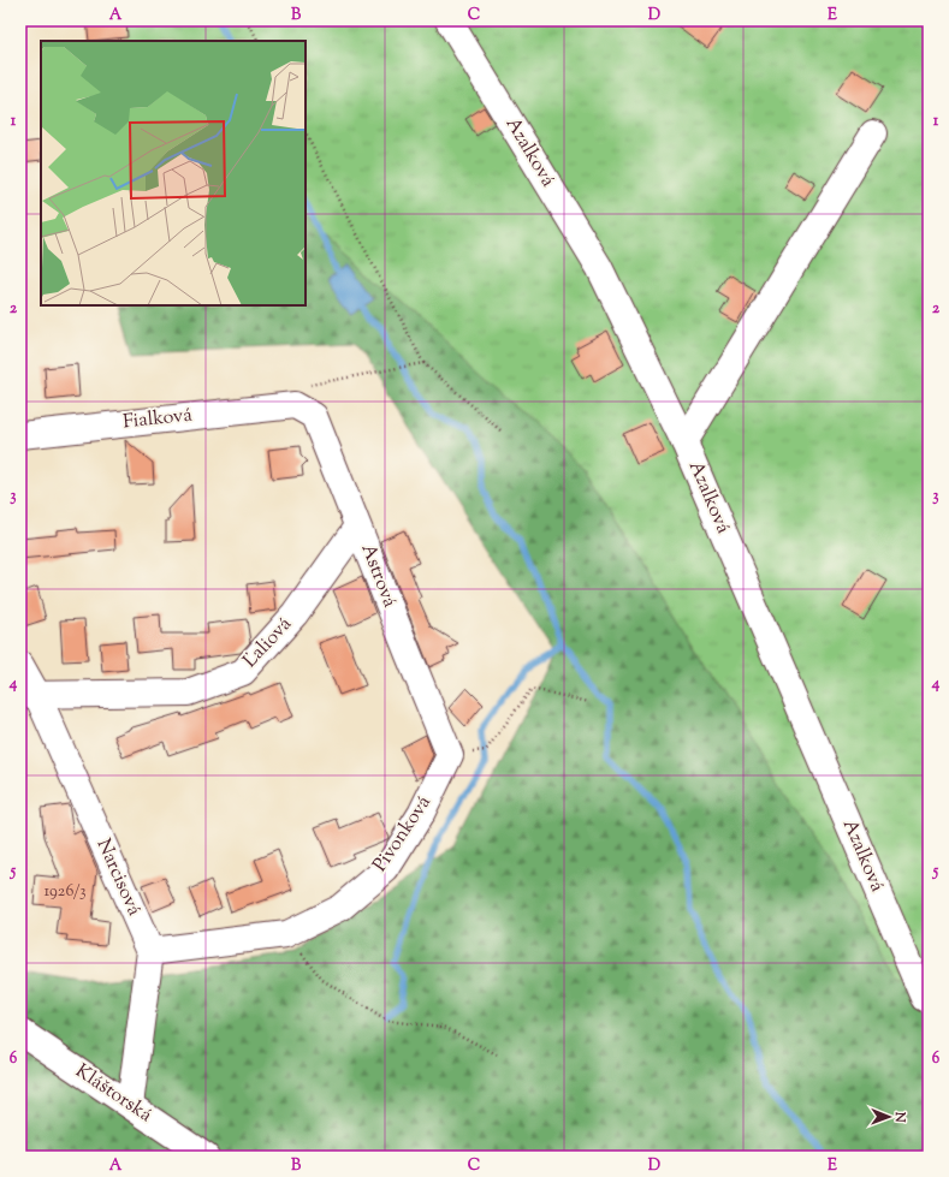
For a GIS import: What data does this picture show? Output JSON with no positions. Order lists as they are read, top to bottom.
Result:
{
  "streets": {
    "street": [
      "Azalková",
      "Fialková",
      "Astrová",
      "Ľaliová",
      "Pivonková",
      "Narcisová",
      "Kláštorská"
    ]
  },
  "crossings": [
    ["Fialková", "Astrová"],
    ["Astrová", "Ľaliová"],
    ["Astrová", "Pivonková"],
    ["Ľaliová", "Narcisová"],
    ["Pivonková", "Narcisová"]
  ],
  "house_numbers": ["1926/3"],
  "north": "right",
  "grid": {
    "columns": [
      "A",
      "B",
      "C",
      "D",
      "E"
    ],
    "rows": [
      "1",
      "2",
      "3",
      "4",
      "5",
      "6"
    ]
  }
}
